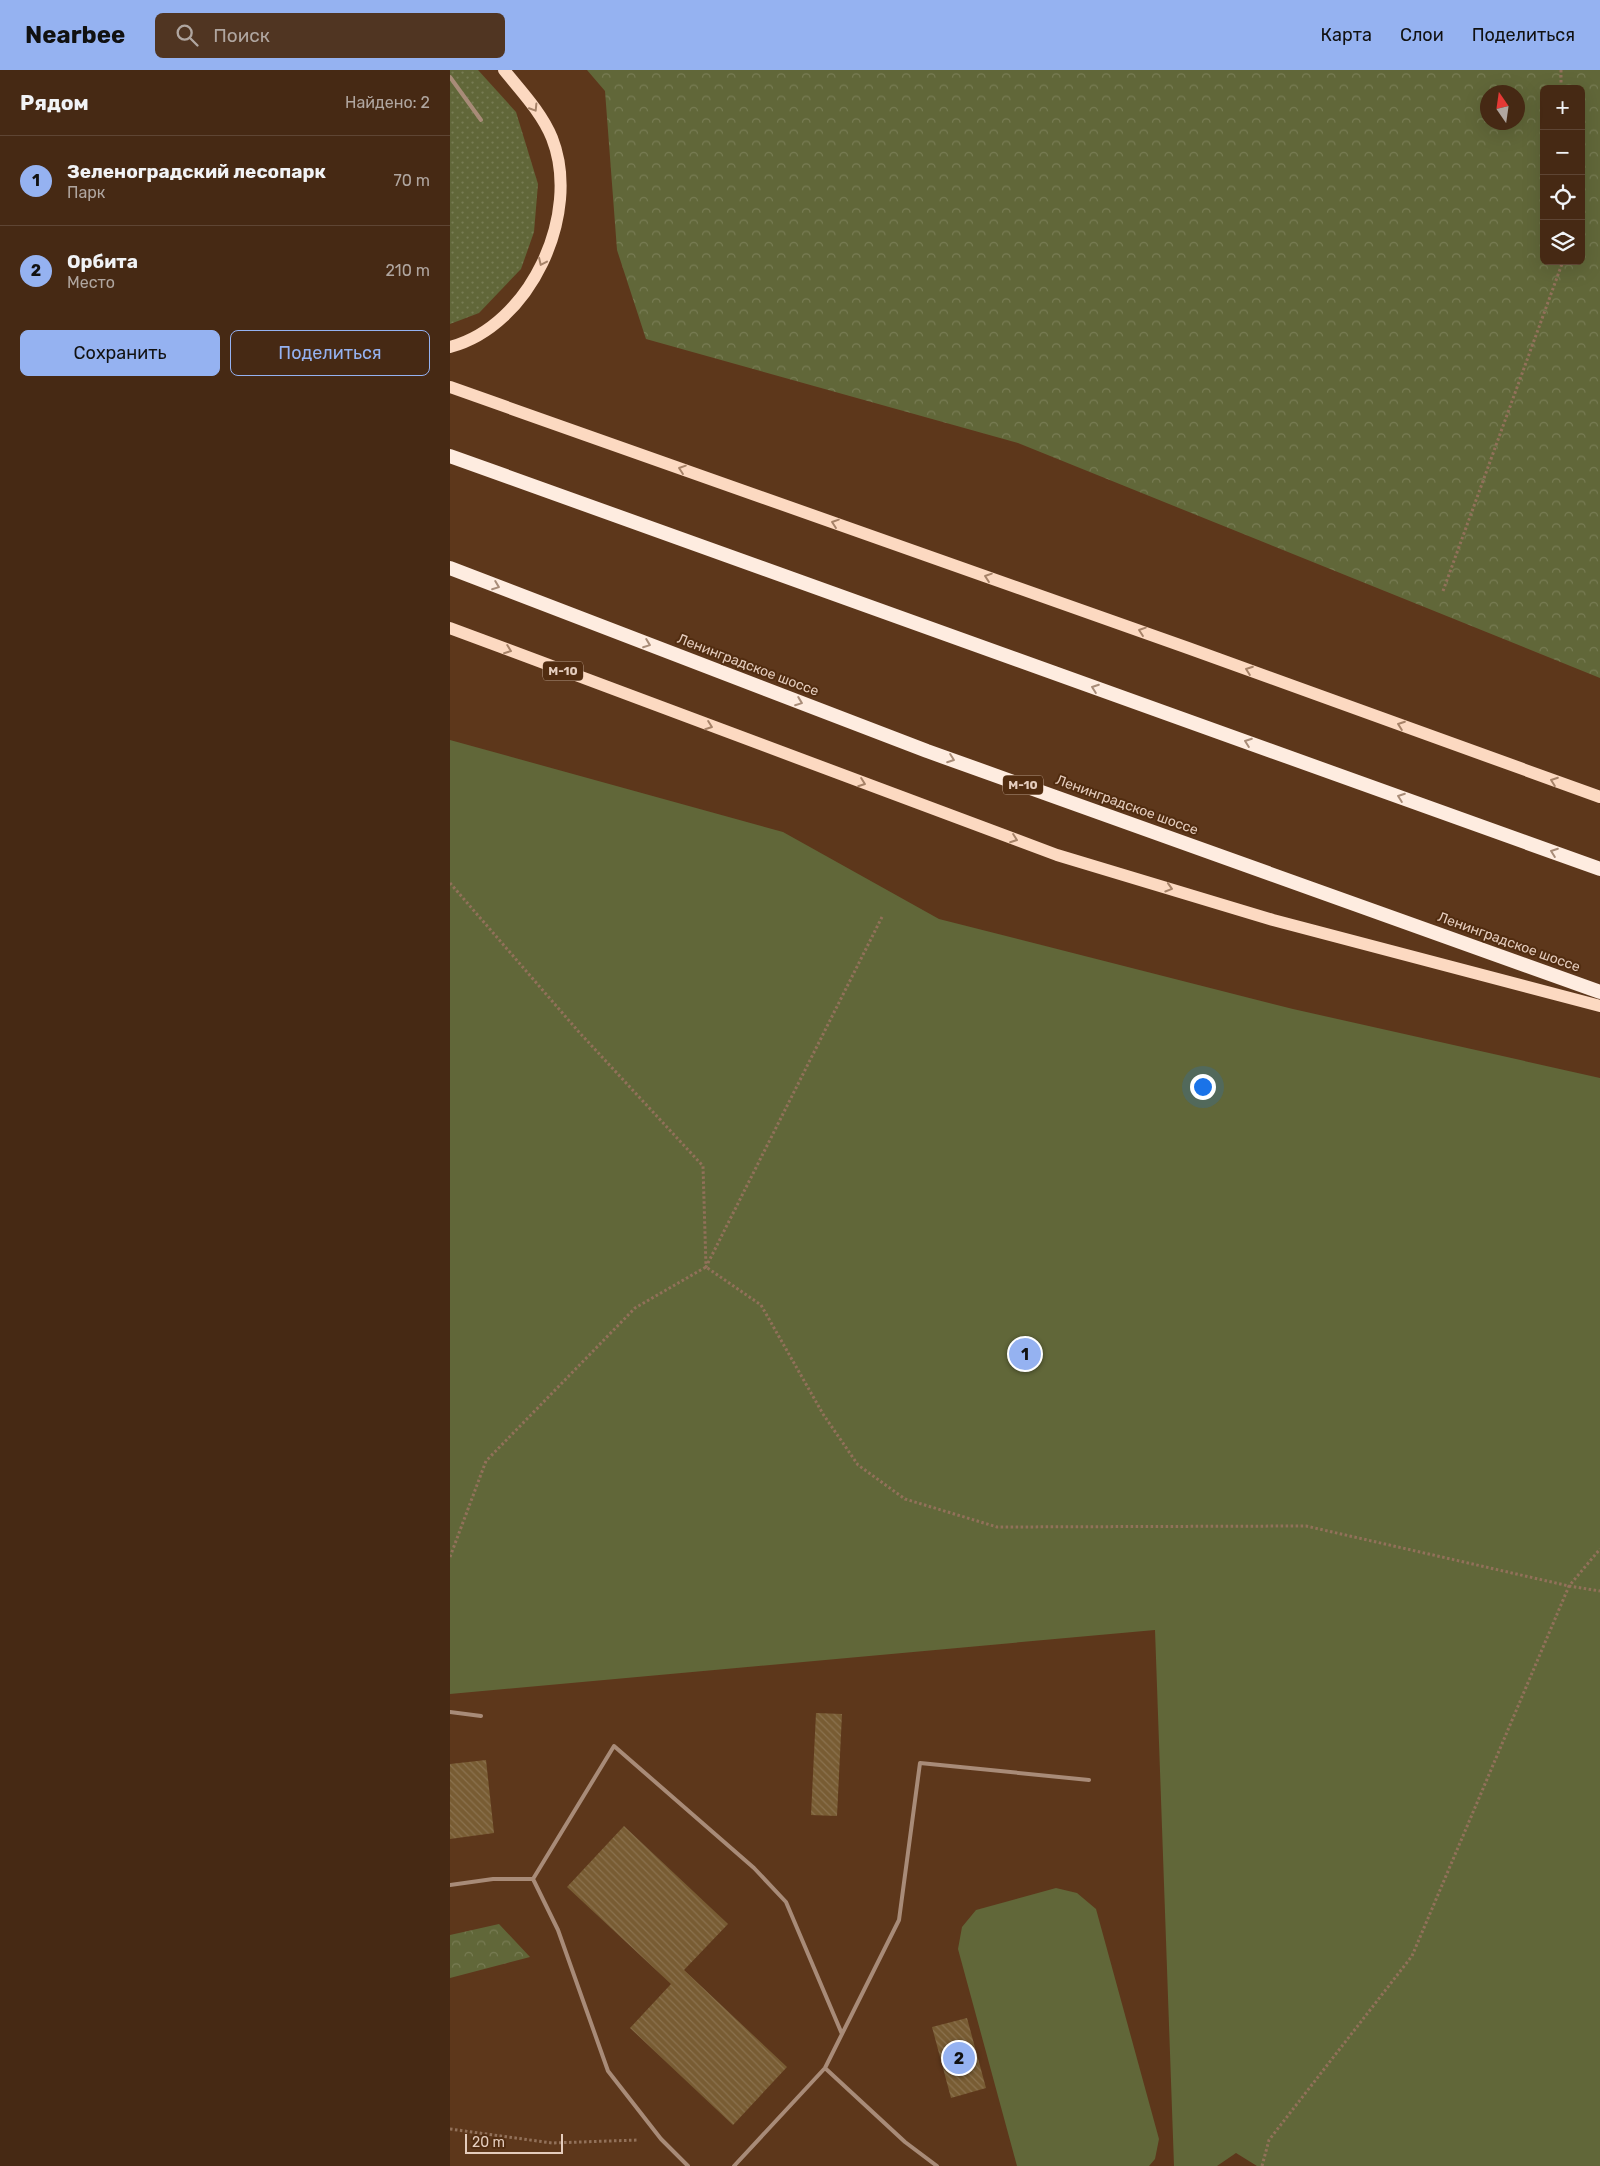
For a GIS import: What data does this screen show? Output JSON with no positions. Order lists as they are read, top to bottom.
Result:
{
  "streets": {
    "highway": ["Ленинградское шоссе", "М-10"]
  },
  "scale_bar": "20 m",
  "north": "top",
  "page": {
    "header": "Nearbee",
    "search": "Поиск",
    "nav": ["Карта", "Слои", "Поделиться"],
    "heading": ["Рядом", "Найдено: 2"],
    "map_buttons": ["+", "−"],
    "list": [
      {
        "mark": "1",
        "name": "Зеленоградский лесопарк",
        "note": "Парк",
        "value": "70 m"
      },
      {
        "mark": "2",
        "name": "Орбита",
        "note": "Место",
        "value": "210 m"
      }
    ],
    "buttons": ["Сохранить", "Поделиться"],
    "pins": ["1", "2"],
    "scale": "20 m"
  }
}
